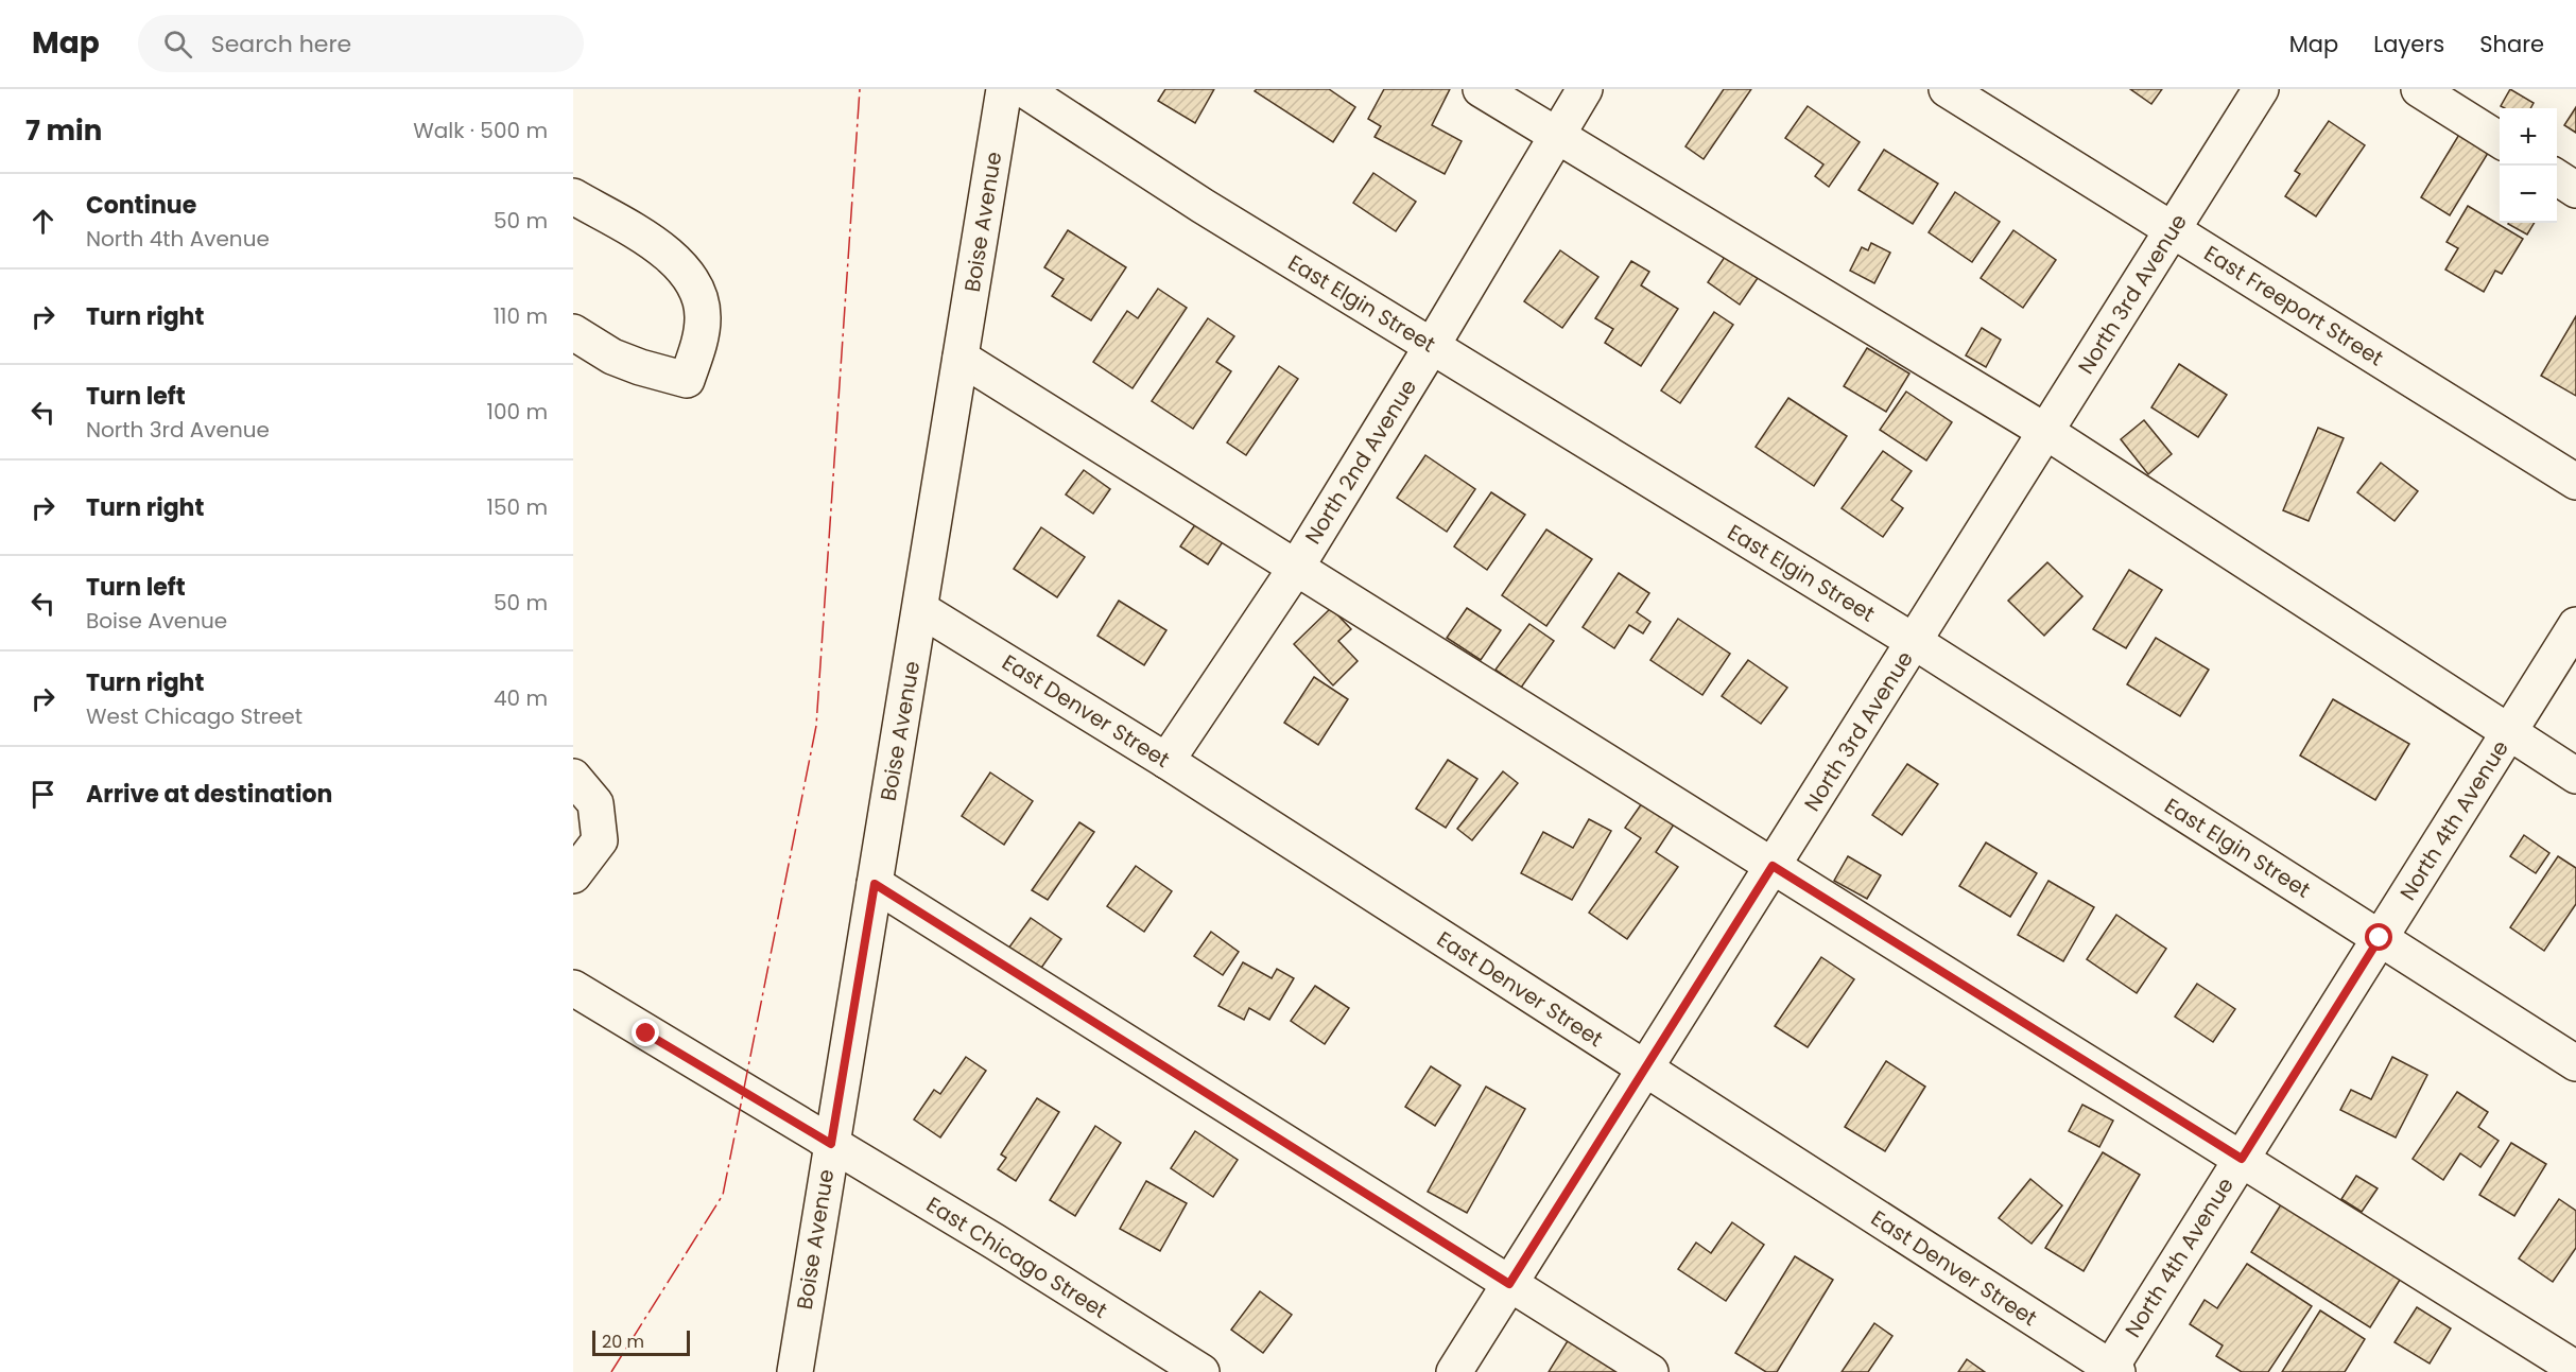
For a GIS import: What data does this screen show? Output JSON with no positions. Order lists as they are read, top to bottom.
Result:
{
  "streets": {
    "street": [
      "Boise Avenue",
      "North 3rd Avenue",
      "East Elgin Street",
      "East Freeport Street",
      "North 2nd Avenue",
      "East Denver Street",
      "North 4th Avenue",
      "East Chicago Street"
    ]
  },
  "crossings": [
    ["Boise Avenue", "East Denver Street"],
    ["Boise Avenue", "East Chicago Street"],
    ["North 3rd Avenue", "East Elgin Street"],
    ["North 3rd Avenue", "East Freeport Street"],
    ["North 3rd Avenue", "East Denver Street"],
    ["East Elgin Street", "North 2nd Avenue"],
    ["East Elgin Street", "North 4th Avenue"],
    ["North 2nd Avenue", "East Denver Street"],
    ["East Denver Street", "North 4th Avenue"]
  ],
  "scale_bar": "20 m",
  "page": {
    "header": "Map",
    "search": "Search here",
    "nav": ["Map", "Layers", "Share"],
    "heading": ["7 min", "Walk · 500 m"],
    "map_buttons": ["+", "−"],
    "list": [
      ["Continue", "North 4th Avenue", "50 m"],
      ["Turn right", "110 m"],
      ["Turn left", "North 3rd Avenue", "100 m"],
      ["Turn right", "150 m"],
      ["Turn left", "Boise Avenue", "50 m"],
      ["Turn right", "West Chicago Street", "40 m"],
      "Arrive at destination"
    ],
    "scale": "20 m"
  }
}
